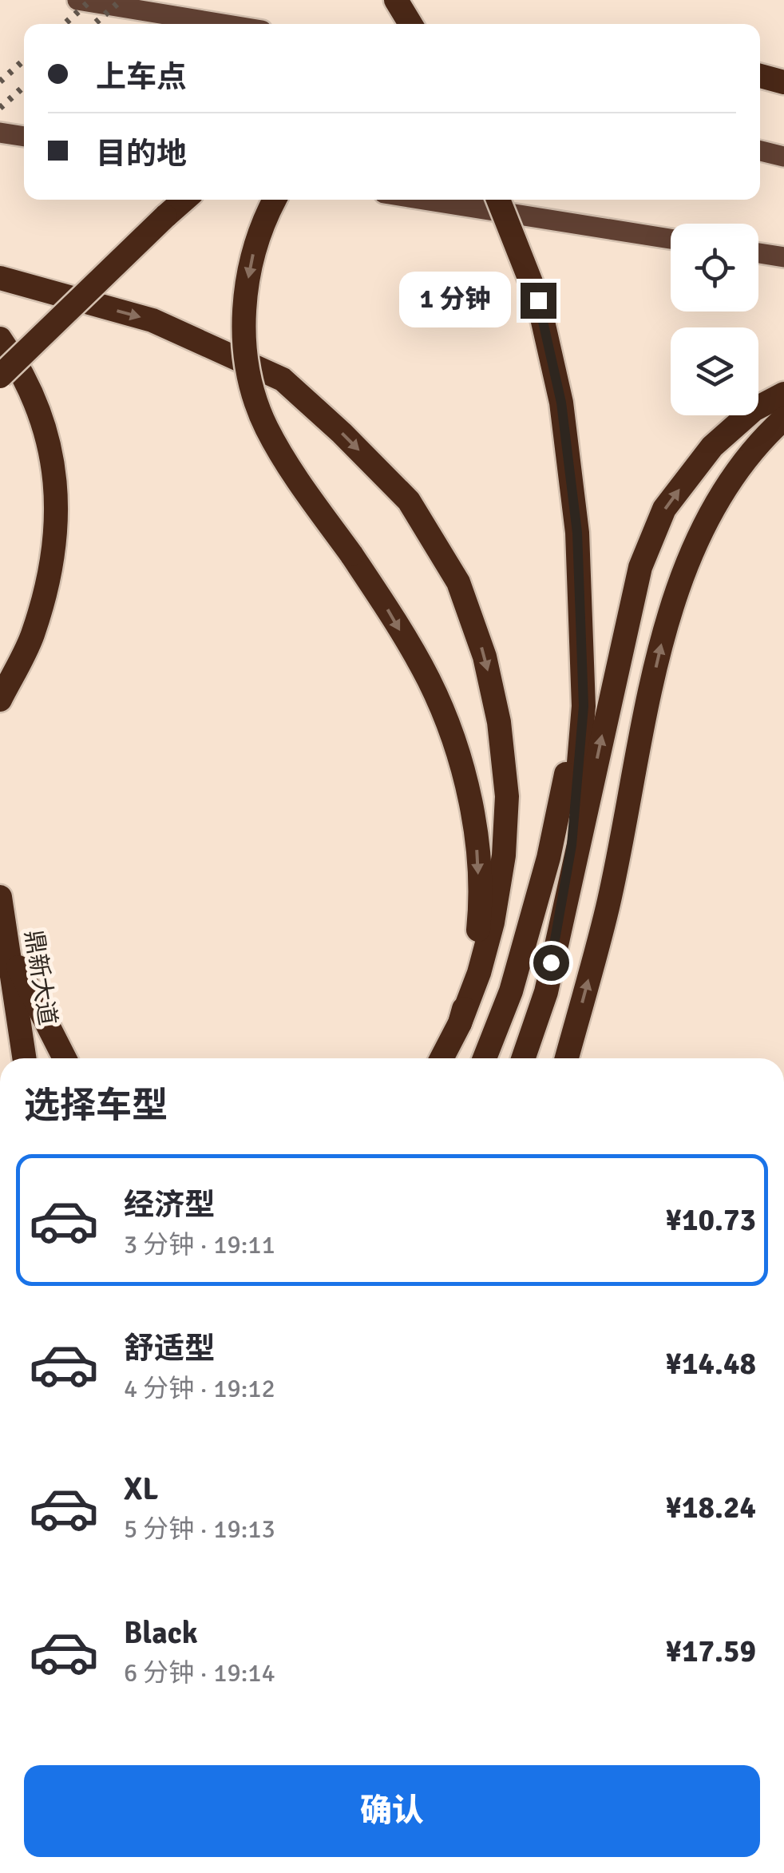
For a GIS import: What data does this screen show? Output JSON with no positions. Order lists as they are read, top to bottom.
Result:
{
  "streets": {
    "highway": ["鼎新大道"]
  },
  "page": {
    "banner": ["上车点", "目的地"],
    "bubble": "1 分钟",
    "heading": "选择车型",
    "list": [
      {
        "name": "经济型",
        "note": "3 分钟 · 19:11",
        "value": "¥10.73"
      },
      {
        "name": "舒适型",
        "note": "4 分钟 · 19:12",
        "value": "¥14.48"
      },
      {
        "name": "XL",
        "note": "5 分钟 · 19:13",
        "value": "¥18.24"
      },
      {
        "name": "Black",
        "note": "6 分钟 · 19:14",
        "value": "¥17.59"
      }
    ],
    "buttons": "确认"
  }
}
